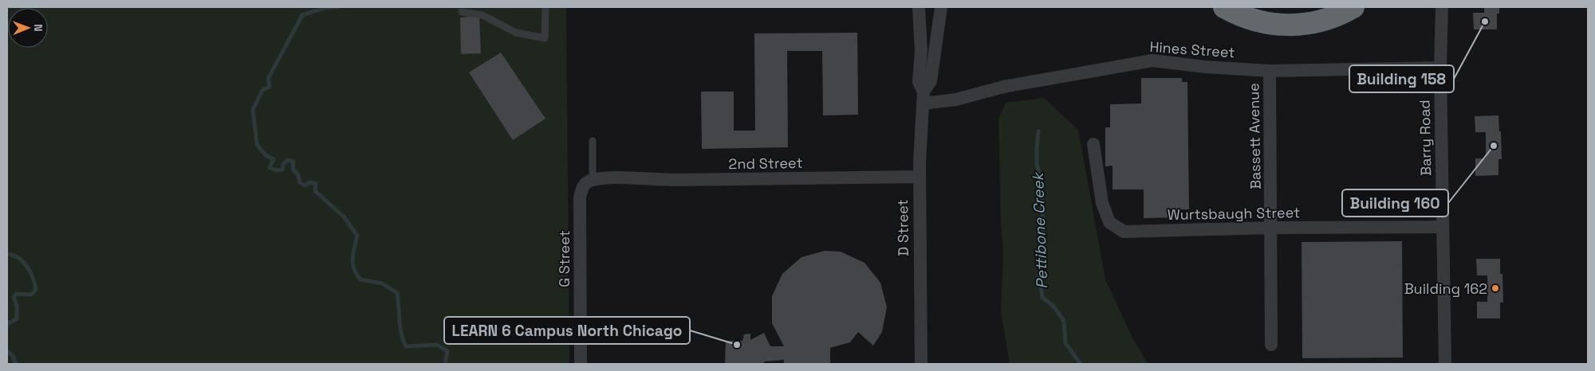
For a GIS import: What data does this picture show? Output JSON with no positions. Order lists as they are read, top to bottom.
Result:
{
  "streets": {
    "street": [
      "Hines Street",
      "Bassett Avenue",
      "Barry Road",
      "2nd Street",
      "Wurtsbaugh Street",
      "D Street",
      "G Street"
    ]
  },
  "crossings": [
    ["Hines Street", "Bassett Avenue"],
    ["Hines Street", "Barry Road"],
    ["Hines Street", "D Street"],
    ["Bassett Avenue", "Wurtsbaugh Street"],
    ["Barry Road", "Wurtsbaugh Street"],
    ["2nd Street", "D Street"],
    ["2nd Street", "G Street"]
  ],
  "water": ["Pettibone Creek"],
  "places": [
    "Building 158",
    "Building 160",
    "Building 162",
    "LEARN 6 Campus North Chicago"
  ],
  "north": "right"
}
